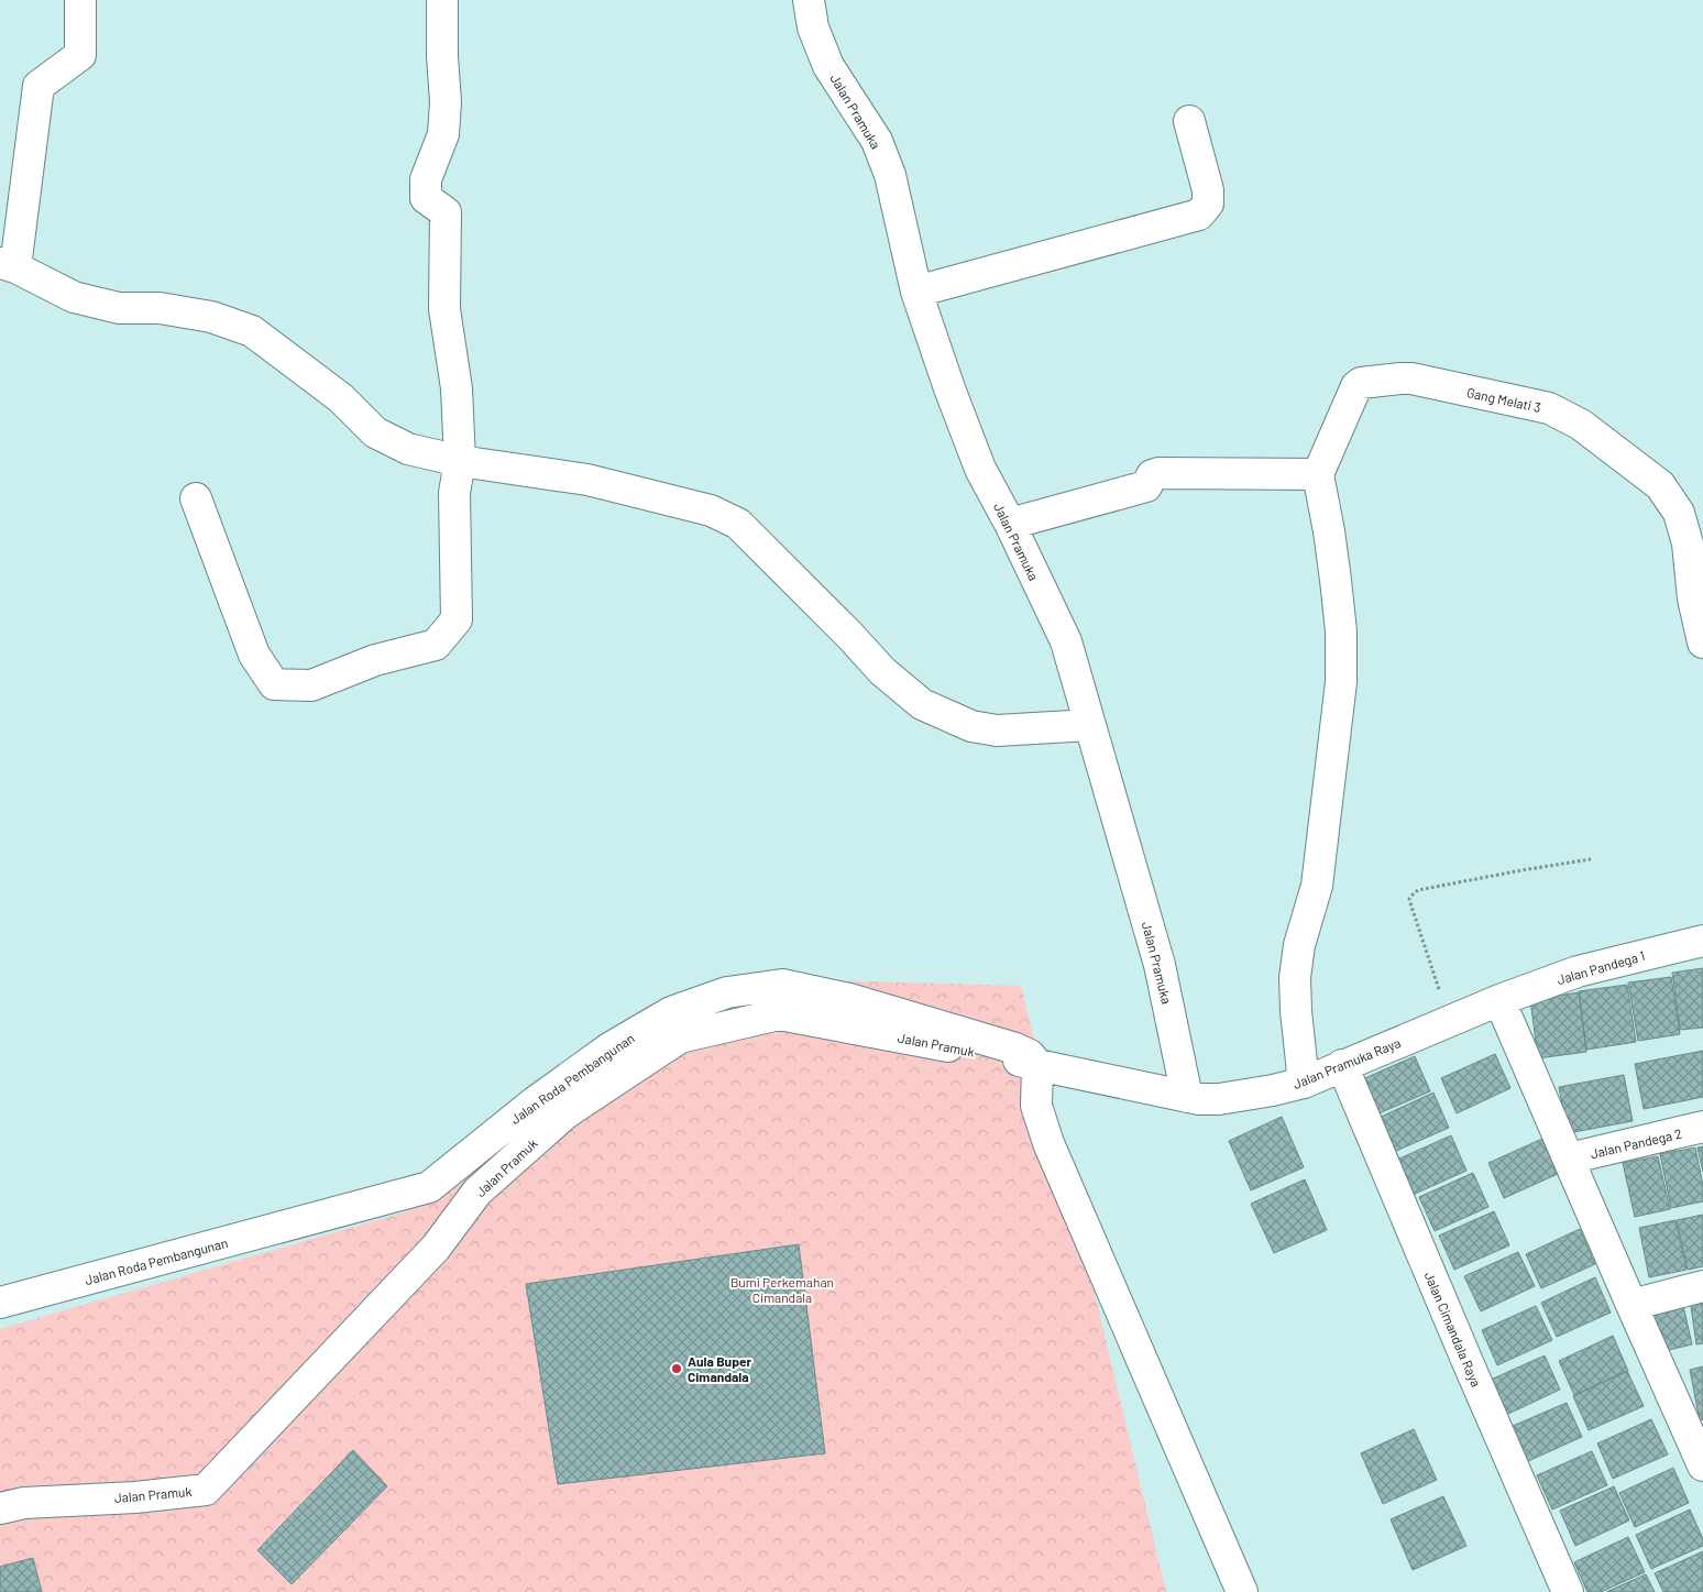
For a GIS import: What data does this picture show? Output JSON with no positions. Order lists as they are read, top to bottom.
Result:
{
  "streets": {
    "street": [
      "Jalan Pramuka",
      "Gang Melati 3",
      "Jalan Pandega 1",
      "Jalan Pramuk",
      "Jalan Pramuka Raya",
      "Jalan Roda Pembangunan",
      "Jalan Pandega 2",
      "Jalan Cimandala Raya"
    ]
  },
  "crossings": [
    ["Jalan Pramuka", "Jalan Pramuka Raya"],
    ["Jalan Pramuka", "Jalan Roda Pembangunan"],
    ["Jalan Pandega 1", "Jalan Pramuka Raya"],
    ["Jalan Pramuk", "Jalan Roda Pembangunan"],
    ["Jalan Pramuka Raya", "Jalan Roda Pembangunan"],
    ["Jalan Pramuka Raya", "Jalan Cimandala Raya"]
  ],
  "parks": ["Bumi Perkemahan Cimandala"],
  "places": ["Aula Buper Cimandala"]
}
